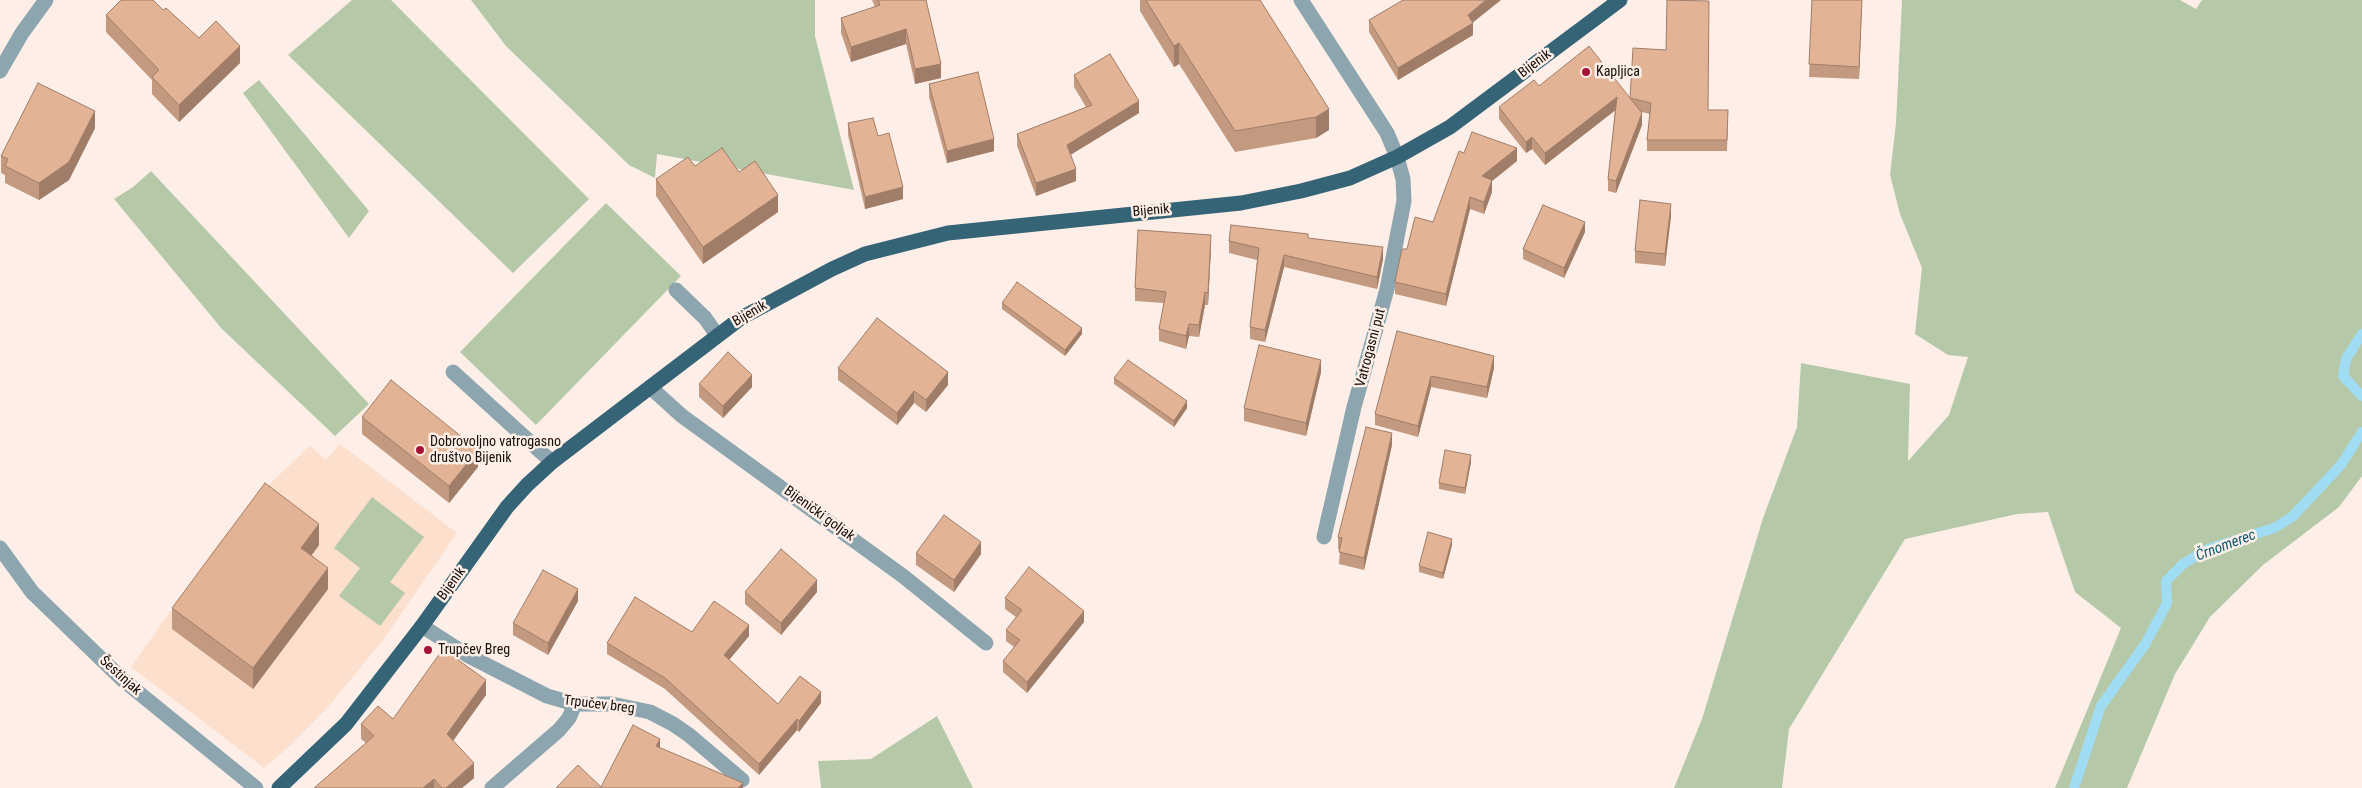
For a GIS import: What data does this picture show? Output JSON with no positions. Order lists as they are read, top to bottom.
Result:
{
  "streets": {
    "main road": ["Bijenik"],
    "street": [
      "Vatrogasni put",
      "Bijenički goljak",
      "Šestinjak",
      "Trpučev breg"
    ]
  },
  "crossings": [
    ["Bijenik", "Vatrogasni put"],
    ["Bijenik", "Bijenički goljak"],
    ["Bijenik", "Trpučev breg"]
  ],
  "water": ["Črnomerec"],
  "places": ["Kapljica", "Dobrovoljno vatrogasno društvo Bijenik", "Trupčev Breg"]
}
